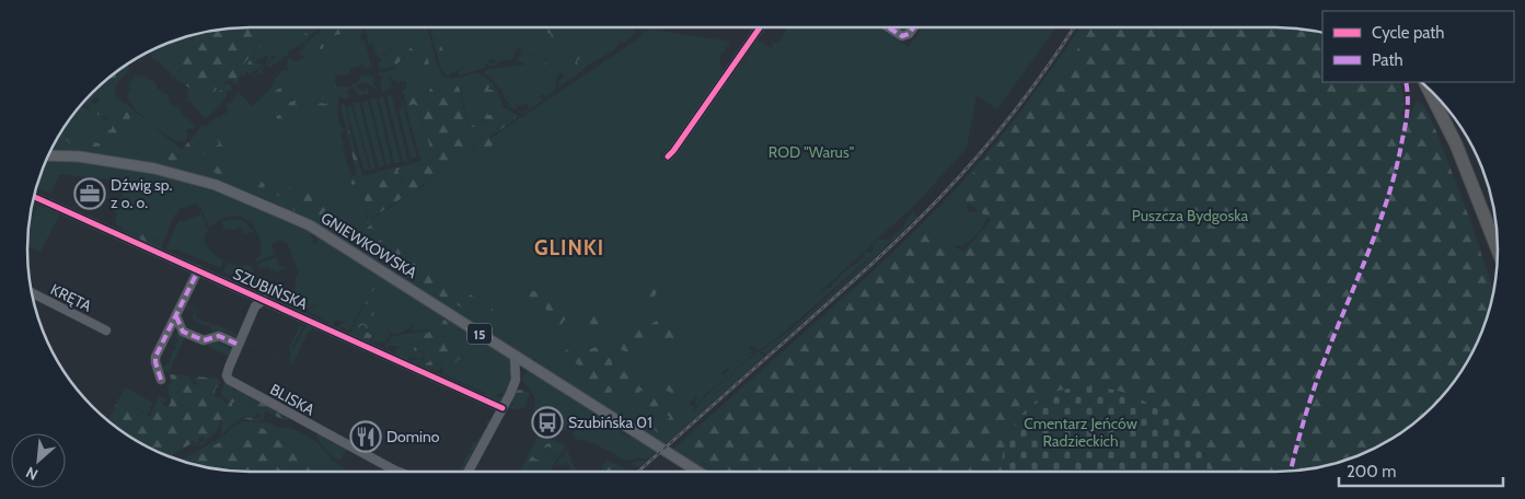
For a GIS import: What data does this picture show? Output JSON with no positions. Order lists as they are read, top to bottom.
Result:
{
  "streets": {
    "main road": ["GNIEWKOWSKA", "15"],
    "street": ["SZUBIŃSKA", "KRĘTA", "BLISKA"]
  },
  "districts": ["GLINKI"],
  "parks": ["ROD \"Warus\"", "Puszcza Bydgoska", "Cmentarz Jeńców Radzieckich"],
  "places": {
    "office": ["Dźwig sp. z o. o."],
    "bus stop": ["Szubińska 01"],
    "restaurant": ["Domino"]
  },
  "legend": ["Cycle path", "Path"],
  "scale_bar": "200 m",
  "north": "bottom left"
}
